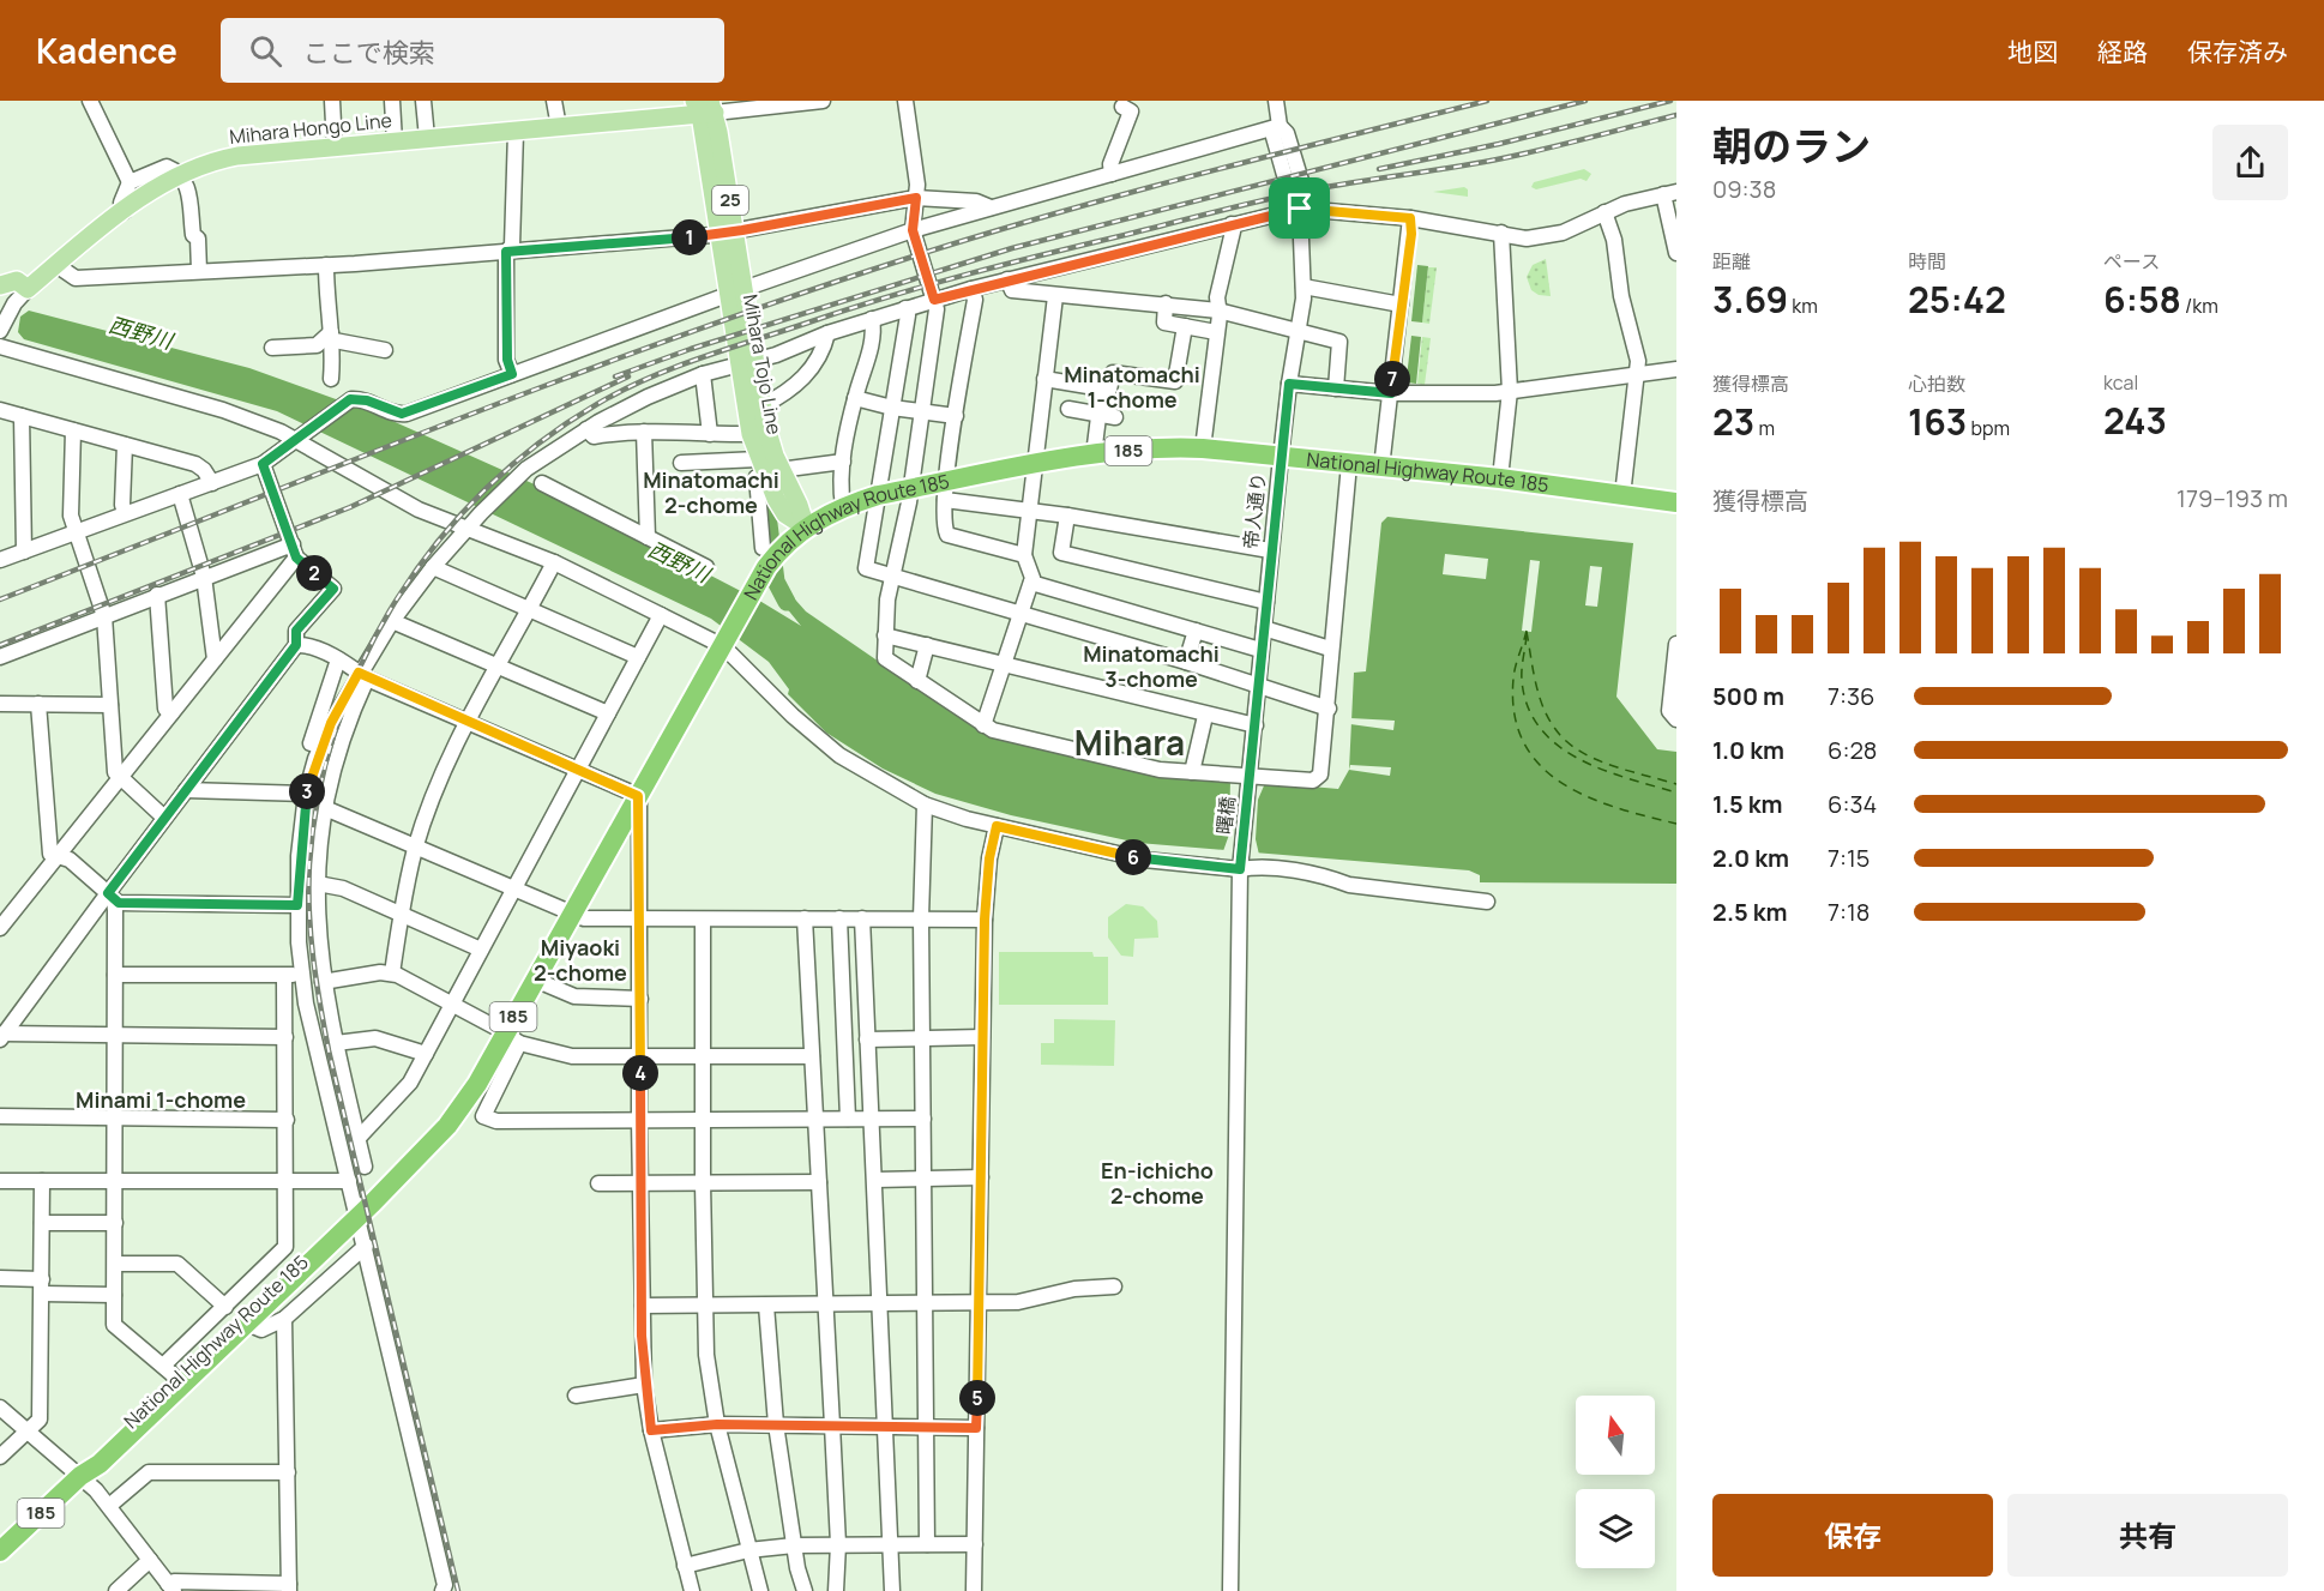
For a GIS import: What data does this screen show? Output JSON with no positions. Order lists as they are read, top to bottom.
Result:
{
  "streets": {
    "highway": ["185", "National Highway Route 185"],
    "main road": ["Mihara Hongo Line", "25", "Mihara Tojo Line"],
    "street": ["帝人通り", "曙橋"]
  },
  "crossings": [
    ["Mihara Hongo Line", "Mihara Tojo Line"],
    ["Mihara Tojo Line", "National Highway Route 185"],
    ["National Highway Route 185", "帝人通り"],
    ["帝人通り", "曙橋"]
  ],
  "districts": [
    "Minatomachi 1-chome",
    "Minatomachi 2-chome",
    "Minatomachi 3-chome",
    "Mihara",
    "Miyaoki 2-chome",
    "Minami 1-chome",
    "En-ichicho 2-chome"
  ],
  "water": ["西野川"],
  "north": "top",
  "page": {
    "header": "Kadence",
    "search": "ここで検索",
    "nav": ["地図", "経路", "保存済み"],
    "heading": ["朝のラン", "09:38"],
    "pins": [
      "1",
      "7",
      "2",
      "3",
      "6",
      "4",
      "5"
    ],
    "stats": [
      ["距離", "3.69 km"],
      ["時間", "25:42"],
      ["ペース", "6:58 /km"],
      ["獲得標高", "23 m"],
      ["心拍数", "163 bpm"],
      ["kcal", "243"]
    ],
    "chart": ["獲得標高", "179–193 m"],
    "list": [
      {
        "name": "500 m",
        "note": "7:36"
      },
      {
        "name": "1.0 km",
        "note": "6:28"
      },
      {
        "name": "1.5 km",
        "note": "6:34"
      },
      {
        "name": "2.0 km",
        "note": "7:15"
      },
      {
        "name": "2.5 km",
        "note": "7:18"
      }
    ],
    "buttons": ["保存", "共有"]
  }
}
